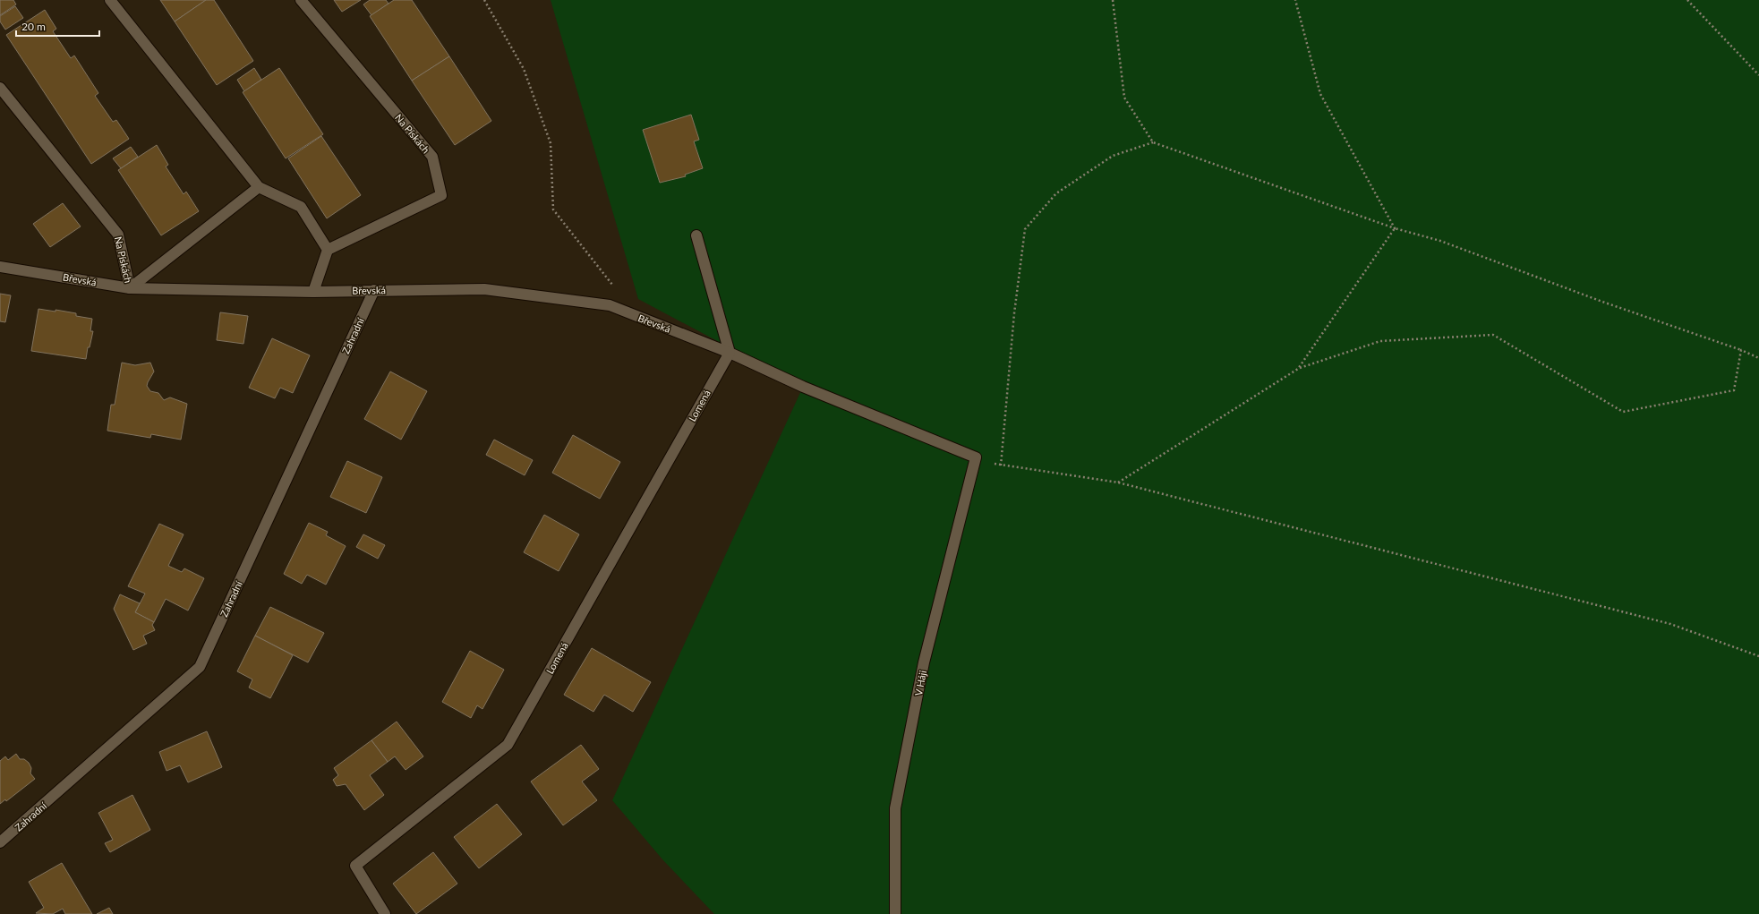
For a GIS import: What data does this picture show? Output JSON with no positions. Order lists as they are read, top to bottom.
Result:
{
  "streets": {
    "street": [
      "Na Pískách",
      "Břevská",
      "Zahradní",
      "Lomená",
      "V Háji"
    ]
  },
  "crossings": [
    ["Na Pískách", "Břevská"],
    ["Břevská", "Zahradní"],
    ["Břevská", "Lomená"],
    ["Břevská", "V Háji"]
  ],
  "scale_bar": "20 m"
}
